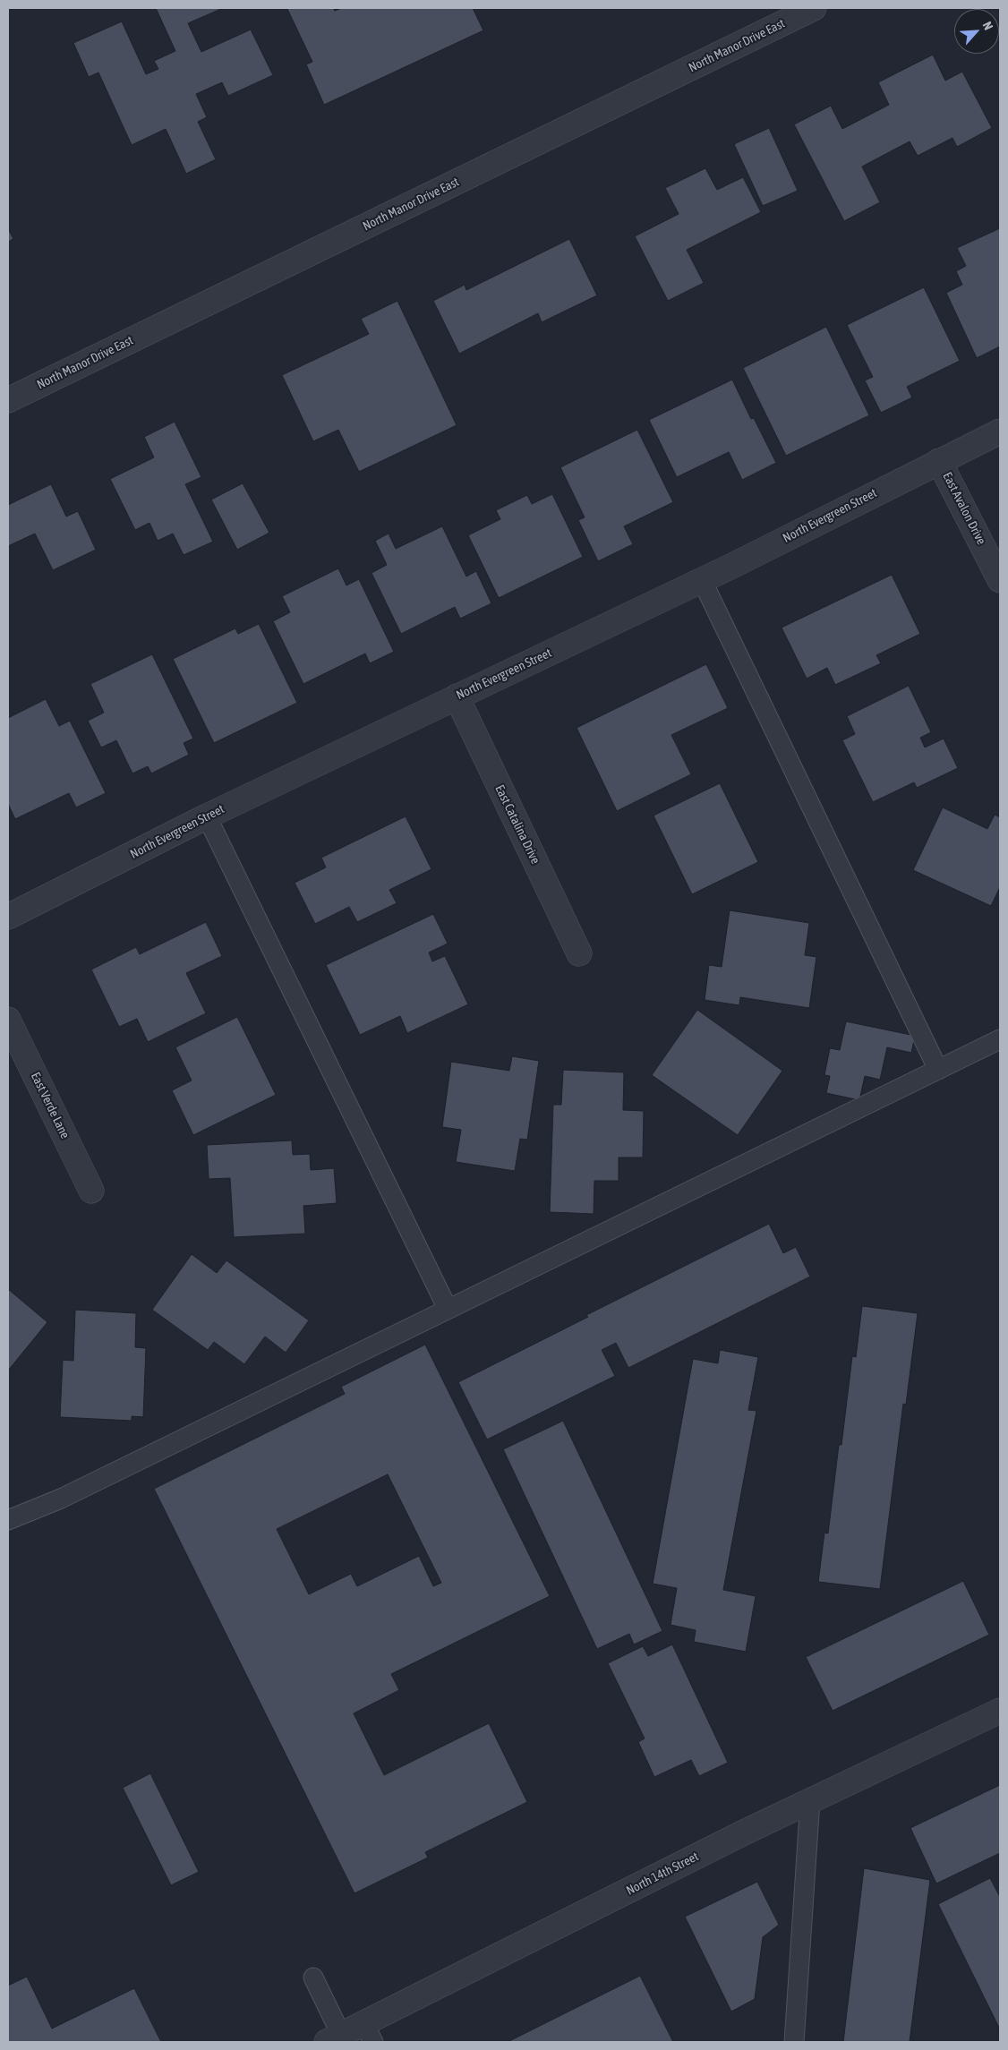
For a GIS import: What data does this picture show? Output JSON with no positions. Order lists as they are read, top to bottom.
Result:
{
  "streets": {
    "street": [
      "North Manor Drive East",
      "East Avalon Drive",
      "North Evergreen Street",
      "East Catalina Drive",
      "East Verde Lane",
      "North 14th Street"
    ]
  },
  "crossings": [
    ["East Avalon Drive", "North Evergreen Street"],
    ["North Evergreen Street", "East Catalina Drive"]
  ],
  "north": "top right"
}
